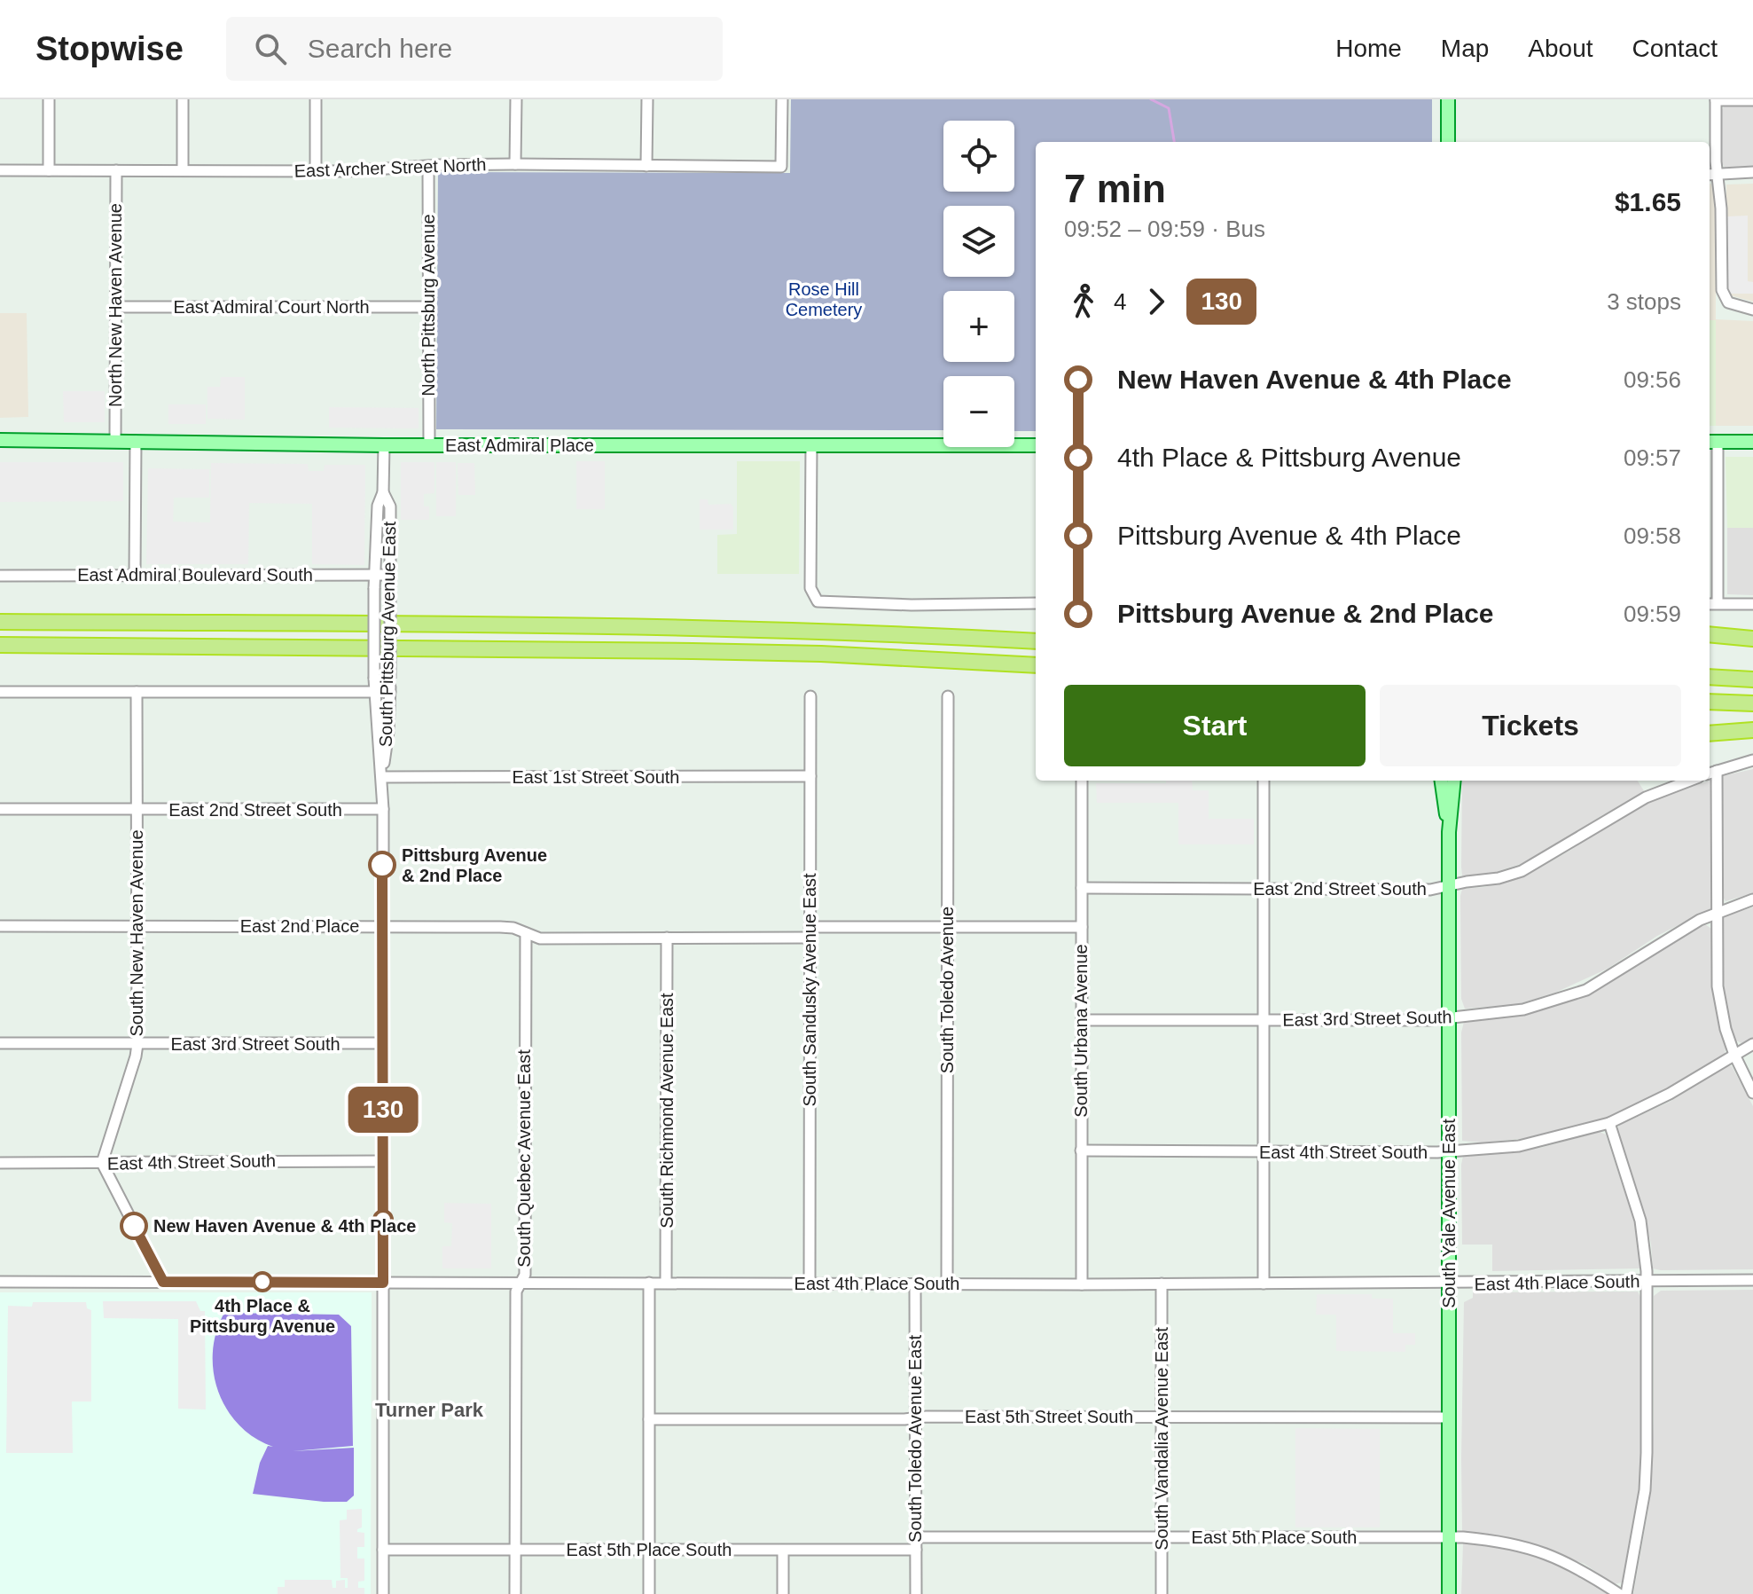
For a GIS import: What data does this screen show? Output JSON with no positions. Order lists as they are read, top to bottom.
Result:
{
  "streets": {
    "main road": ["East Admiral Place", "South Yale Avenue East"],
    "street": [
      "East Archer Street North",
      "North New Haven Avenue",
      "North Pittsburg Avenue",
      "East Admiral Court North",
      "East Admiral Boulevard South",
      "South Pittsburg Avenue East",
      "East 1st Street South",
      "East 2nd Street South",
      "East 2nd Place",
      "South New Haven Avenue",
      "South Sandusky Avenue East",
      "South Toledo Avenue",
      "East 3rd Street South",
      "South Urbana Avenue",
      "South Richmond Avenue East",
      "East 4th Street South",
      "South Quebec Avenue East",
      "East 4th Place South",
      "East 5th Street South",
      "South Toledo Avenue East",
      "South Vandalia Avenue East",
      "East 5th Place South"
    ]
  },
  "crossings": [
    ["East Archer Street North", "North New Haven Avenue"],
    ["East Archer Street North", "North Pittsburg Avenue"],
    ["North New Haven Avenue", "East Admiral Court North"],
    ["North New Haven Avenue", "East Admiral Place"],
    ["North Pittsburg Avenue", "East Admiral Court North"],
    ["North Pittsburg Avenue", "East Admiral Place"],
    ["East Admiral Place", "South Pittsburg Avenue East"],
    ["East Admiral Boulevard South", "South Pittsburg Avenue East"],
    ["South Pittsburg Avenue East", "East 1st Street South"],
    ["South Pittsburg Avenue East", "East 2nd Street South"],
    ["South Pittsburg Avenue East", "East 2nd Place"],
    ["South Pittsburg Avenue East", "East 3rd Street South"],
    ["South Pittsburg Avenue East", "East 4th Street South"],
    ["South Pittsburg Avenue East", "East 4th Place South"],
    ["South Pittsburg Avenue East", "East 5th Place South"],
    ["East 1st Street South", "South Sandusky Avenue East"],
    ["East 2nd Street South", "South New Haven Avenue"],
    ["East 2nd Street South", "South Urbana Avenue"],
    ["East 2nd Street South", "South Yale Avenue East"],
    ["East 2nd Place", "South New Haven Avenue"],
    ["East 2nd Place", "South Sandusky Avenue East"],
    ["East 2nd Place", "South Toledo Avenue"],
    ["East 2nd Place", "South Urbana Avenue"],
    ["East 2nd Place", "South Richmond Avenue East"],
    ["East 2nd Place", "South Quebec Avenue East"],
    ["South New Haven Avenue", "East 3rd Street South"],
    ["South New Haven Avenue", "East 4th Street South"],
    ["South Sandusky Avenue East", "East 4th Place South"],
    ["South Toledo Avenue", "East 4th Place South"],
    ["East 3rd Street South", "South Urbana Avenue"],
    ["East 3rd Street South", "South Yale Avenue East"],
    ["South Urbana Avenue", "East 4th Street South"],
    ["South Urbana Avenue", "East 4th Place South"],
    ["South Richmond Avenue East", "East 4th Place South"],
    ["East 4th Street South", "South Yale Avenue East"],
    ["South Quebec Avenue East", "East 4th Place South"],
    ["South Quebec Avenue East", "East 5th Place South"],
    ["South Yale Avenue East", "East 4th Place South"],
    ["South Yale Avenue East", "East 5th Street South"],
    ["South Yale Avenue East", "East 5th Place South"],
    ["East 4th Place South", "South Toledo Avenue East"],
    ["East 4th Place South", "South Vandalia Avenue East"],
    ["East 5th Street South", "South Toledo Avenue East"],
    ["East 5th Street South", "South Vandalia Avenue East"],
    ["South Toledo Avenue East", "East 5th Place South"],
    ["South Vandalia Avenue East", "East 5th Place South"]
  ],
  "districts": ["Turner Park"],
  "parks": ["Rose Hill Cemetery"],
  "places": ["Pittsburg Avenue & 2nd Place", "New Haven Avenue & 4th Place", "4th Place & Pittsburg Avenue"],
  "lines": ["bus line 130"],
  "page": {
    "header": "Stopwise",
    "search": "Search here",
    "nav": [
      "Home",
      "Map",
      "About",
      "Contact"
    ],
    "on_map": "130",
    "map_buttons": ["+", "−"],
    "heading": ["7 min", "09:52 – 09:59 · Bus", "$1.65"],
    "legs": ["4", "130", "3 stops"],
    "list": [
      {
        "name": "New Haven Avenue & 4th Place",
        "value": "09:56"
      },
      {
        "name": "4th Place & Pittsburg Avenue",
        "value": "09:57"
      },
      {
        "name": "Pittsburg Avenue & 4th Place",
        "value": "09:58"
      },
      {
        "name": "Pittsburg Avenue & 2nd Place",
        "value": "09:59"
      }
    ],
    "buttons": ["Start", "Tickets"]
  }
}
